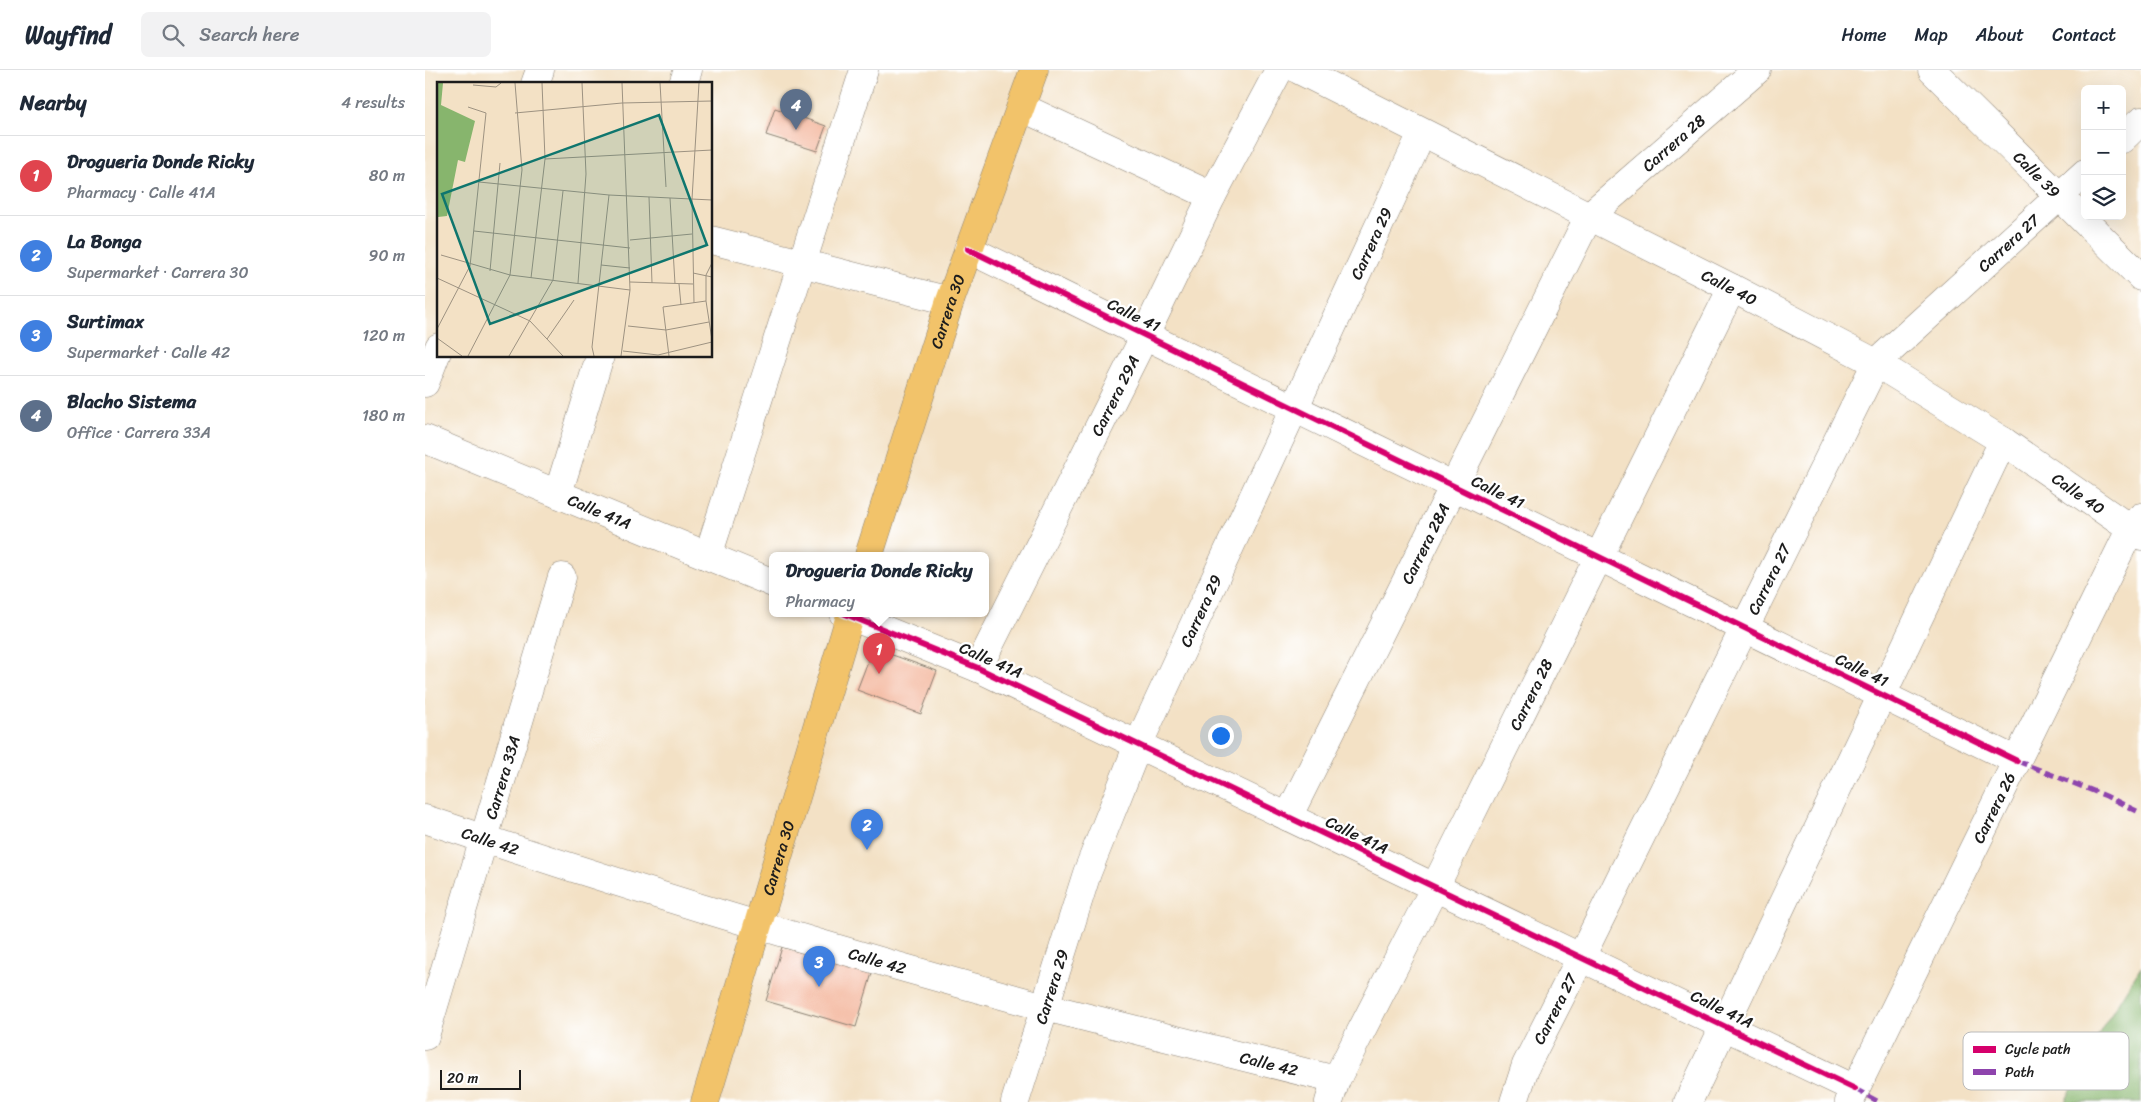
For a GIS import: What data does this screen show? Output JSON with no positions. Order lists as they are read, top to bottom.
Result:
{
  "streets": {
    "main road": ["Carrera 30"],
    "street": [
      "Carrera 28",
      "Calle 39",
      "Carrera 29",
      "Carrera 27",
      "Calle 40",
      "Calle 41",
      "Carrera 29A",
      "Calle 41A",
      "Carrera 28A",
      "Carrera 33A",
      "Carrera 26",
      "Calle 42"
    ]
  },
  "crossings": [
    ["Carrera 28", "Calle 40"],
    ["Carrera 28", "Calle 41"],
    ["Carrera 28", "Calle 41A"],
    ["Carrera 28", "Carrera 28A"],
    ["Carrera 28", "Calle 42"],
    ["Calle 39", "Carrera 27"],
    ["Carrera 29", "Calle 40"],
    ["Carrera 29", "Calle 41"],
    ["Carrera 29", "Calle 41A"],
    ["Carrera 29", "Calle 42"],
    ["Carrera 27", "Calle 40"],
    ["Carrera 27", "Calle 41"],
    ["Carrera 27", "Calle 41A"],
    ["Calle 40", "Carrera 28A"],
    ["Calle 40", "Carrera 26"],
    ["Carrera 30", "Calle 41"],
    ["Carrera 30", "Calle 42"],
    ["Calle 41", "Carrera 29A"],
    ["Calle 41", "Carrera 28A"],
    ["Calle 41", "Carrera 26"],
    ["Carrera 29A", "Calle 41A"],
    ["Calle 41A", "Carrera 28A"],
    ["Calle 41A", "Carrera 26"],
    ["Carrera 33A", "Calle 42"]
  ],
  "legend": ["Cycle path", "Path"],
  "scale_bar": "20 m",
  "page": {
    "header": "Wayfind",
    "search": "Search here",
    "nav": [
      "Home",
      "Map",
      "About",
      "Contact"
    ],
    "heading": ["Nearby", "4 results"],
    "map_buttons": ["+", "−"],
    "pins": [
      "4",
      "1",
      "2",
      "3"
    ],
    "list": [
      {
        "mark": "1",
        "name": "Drogueria Donde Ricky",
        "note": "Pharmacy · Calle 41A",
        "value": "80 m"
      },
      {
        "mark": "2",
        "name": "La Bonga",
        "note": "Supermarket · Carrera 30",
        "value": "90 m"
      },
      {
        "mark": "3",
        "name": "Surtimax",
        "note": "Supermarket · Calle 42",
        "value": "120 m"
      },
      {
        "mark": "4",
        "name": "Blacho Sistema",
        "note": "Office · Carrera 33A",
        "value": "180 m"
      }
    ],
    "popup": ["Drogueria Donde Ricky", "Pharmacy"],
    "scale": "20 m"
  }
}
